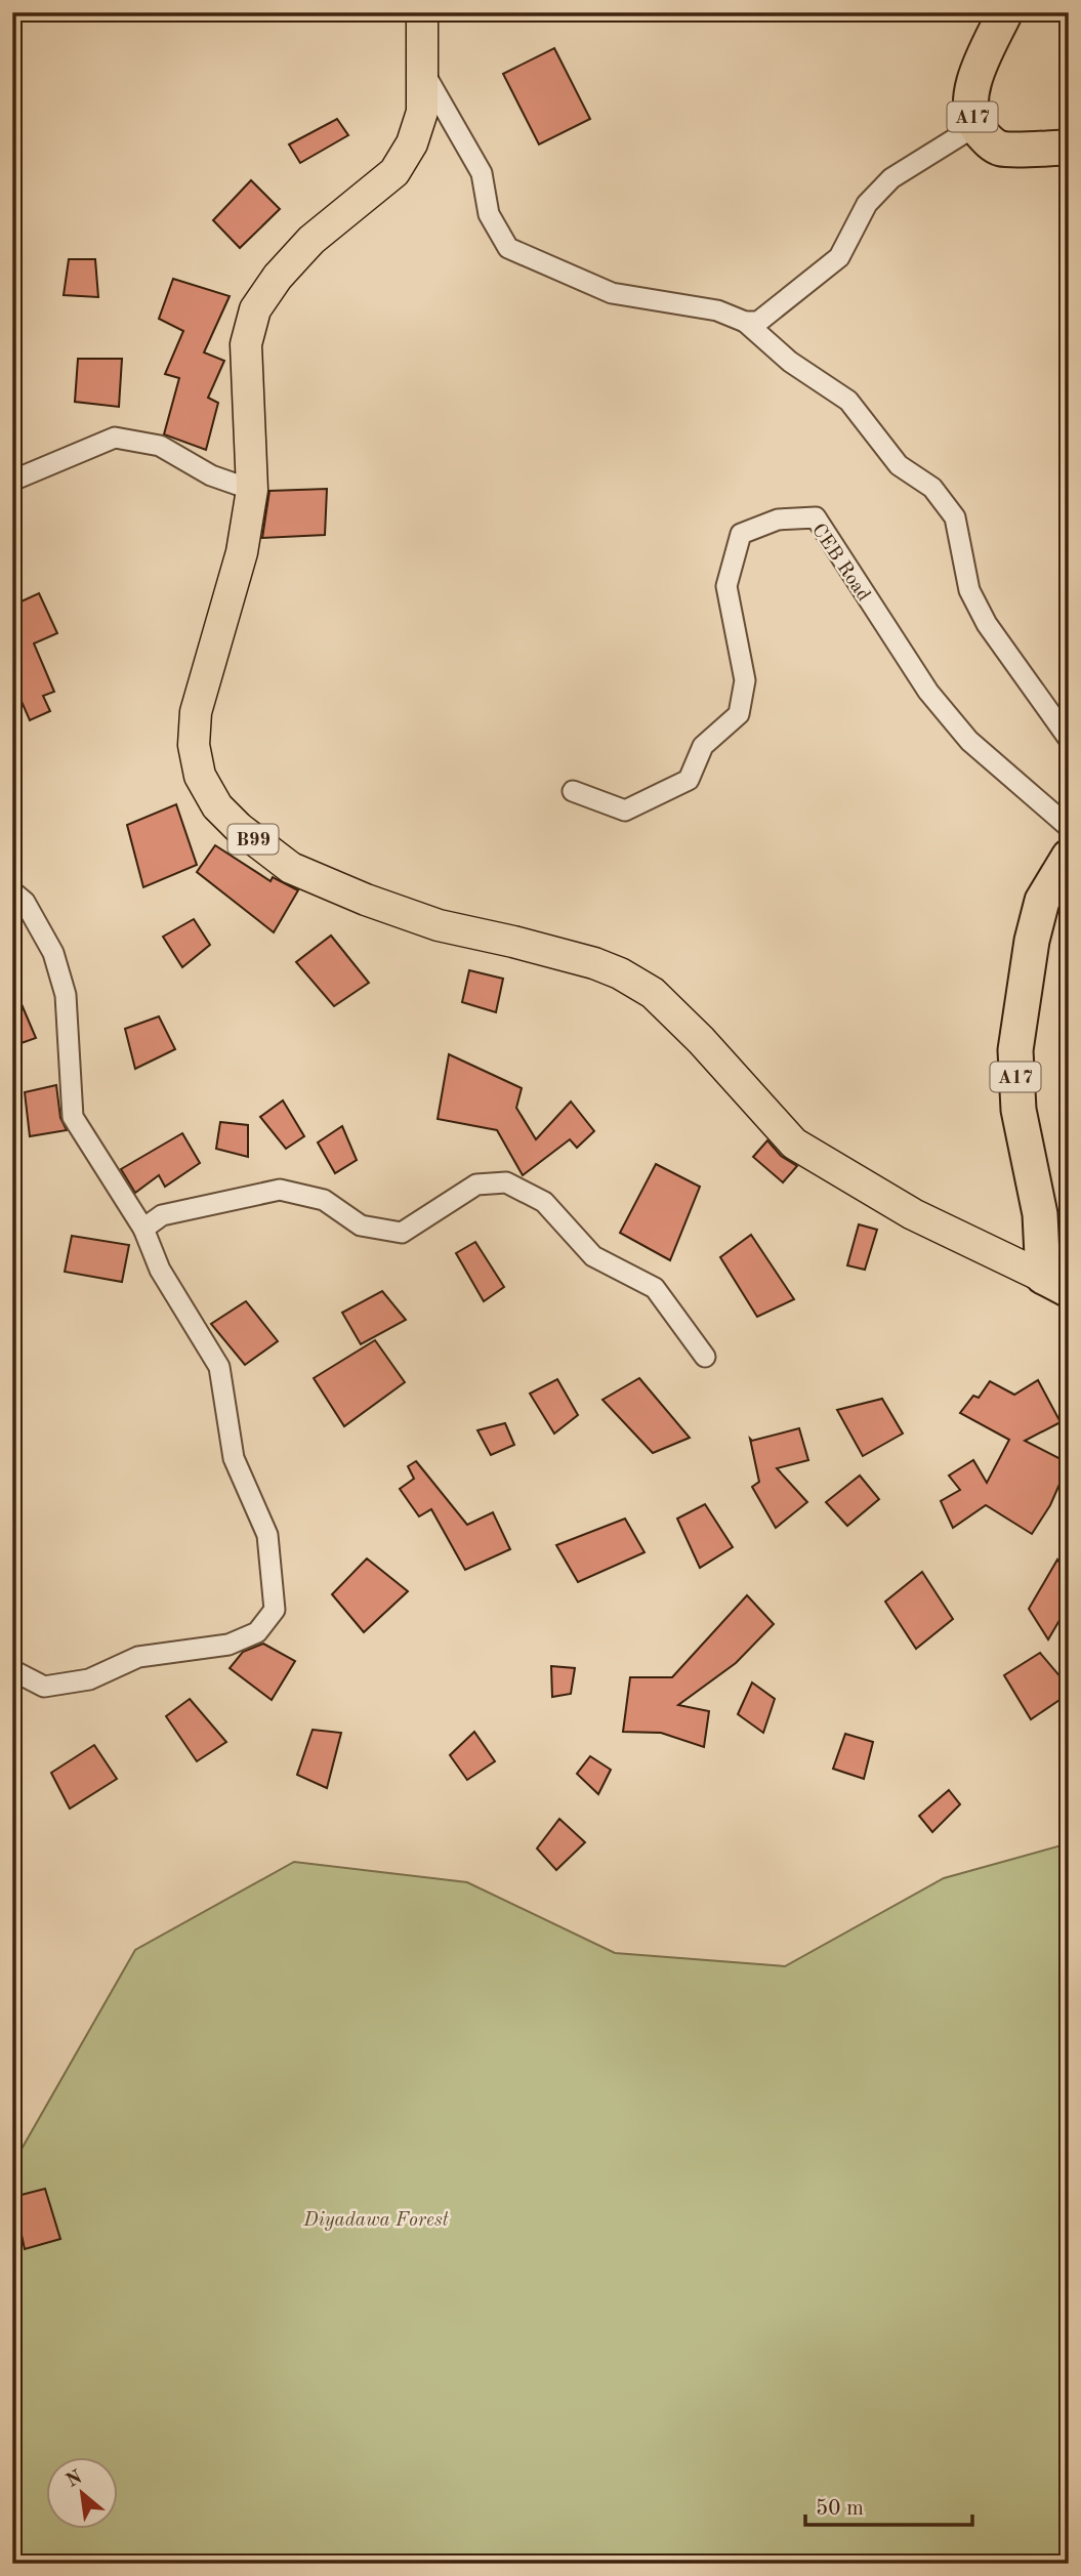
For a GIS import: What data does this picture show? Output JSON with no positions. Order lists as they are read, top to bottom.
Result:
{
  "streets": {
    "highway": ["A17"],
    "main road": ["B99"],
    "street": ["CEB Road"]
  },
  "crossings": [
    ["A17", "B99"]
  ],
  "parks": ["Diyadawa Forest"],
  "scale_bar": "50 m",
  "north": "top left"
}
